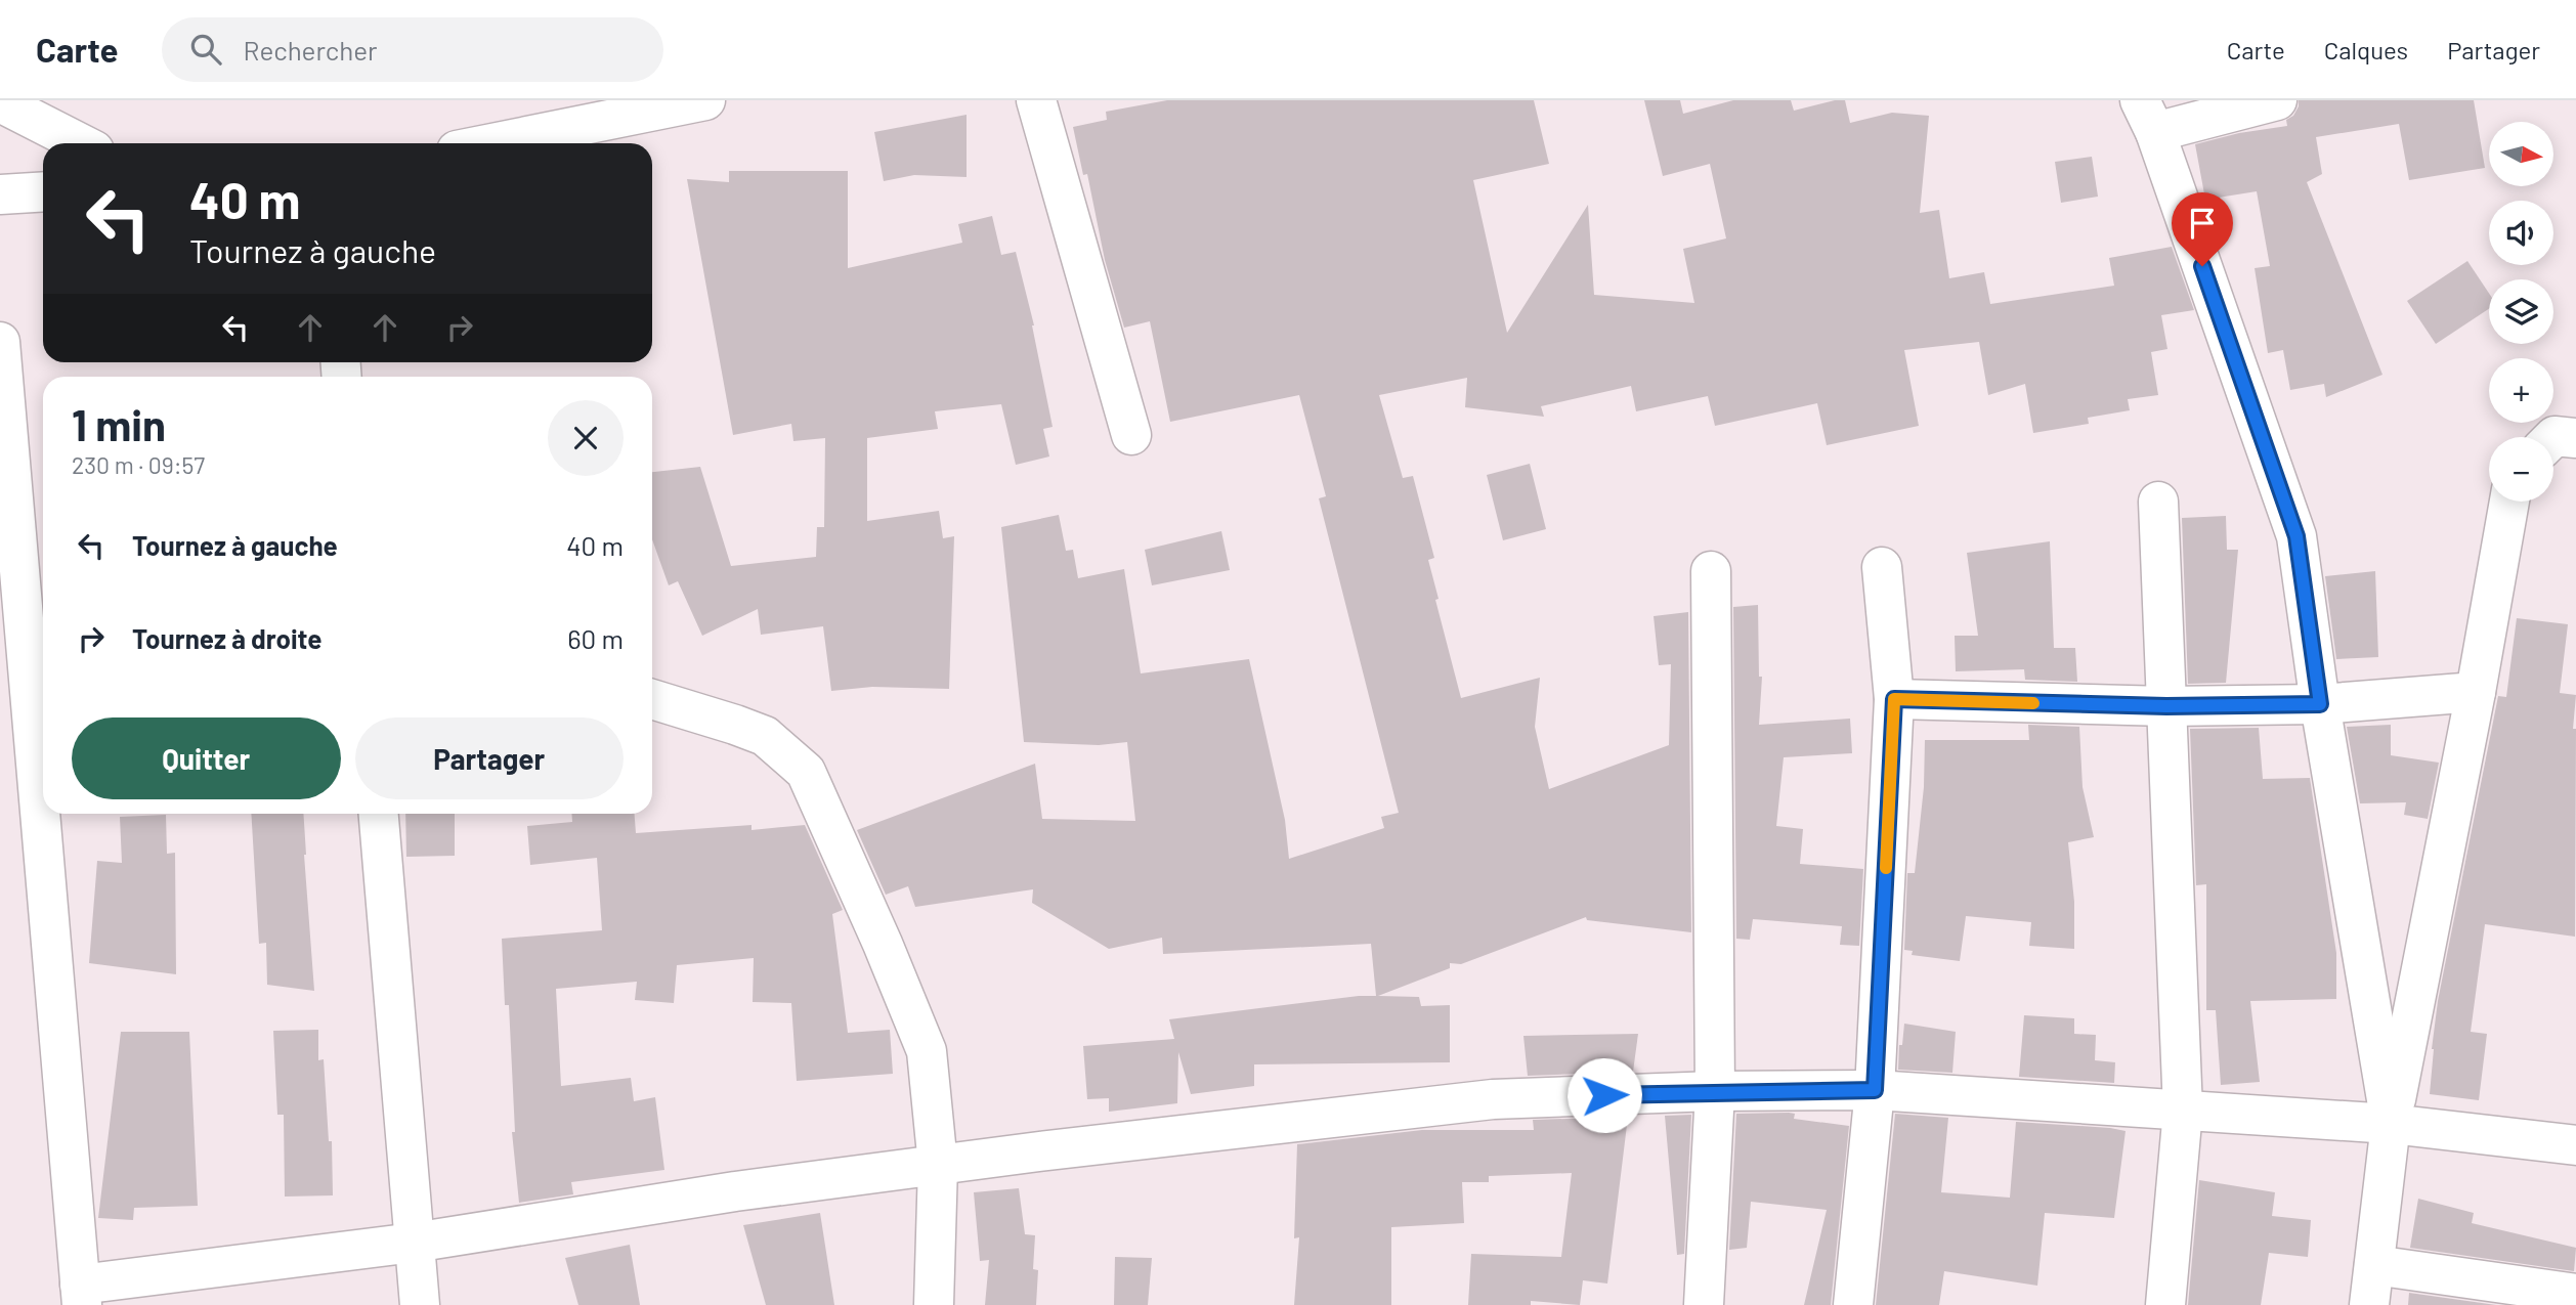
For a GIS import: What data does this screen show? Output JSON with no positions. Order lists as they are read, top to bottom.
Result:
{
  "north": "right",
  "page": {
    "header": "Carte",
    "search": "Rechercher",
    "nav": ["Carte", "Calques", "Partager"],
    "map_buttons": ["+", "−"],
    "turn": ["40 m", "Tournez à gauche"],
    "heading": ["1 min", "230 m · 09:57"],
    "list": [
      {
        "name": "Tournez à gauche",
        "value": "40 m"
      },
      {
        "name": "Tournez à droite",
        "value": "60 m"
      }
    ],
    "buttons": ["Quitter", "Partager"]
  }
}
